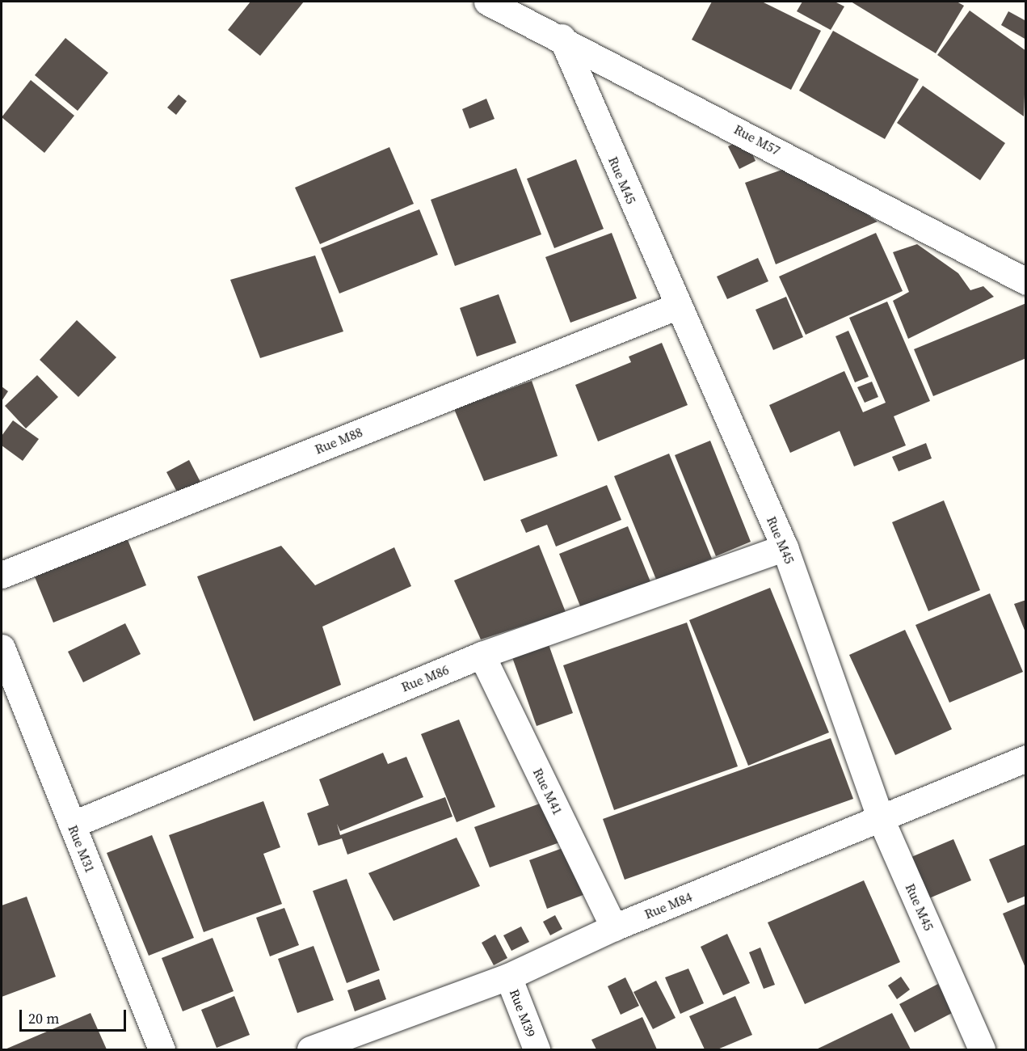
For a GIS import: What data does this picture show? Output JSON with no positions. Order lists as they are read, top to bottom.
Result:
{
  "streets": {
    "street": [
      "Rue M57",
      "Rue M45",
      "Rue M88",
      "Rue M86",
      "Rue M41",
      "Rue M31",
      "Rue M84",
      "Rue M39"
    ]
  },
  "crossings": [
    ["Rue M57", "Rue M45"],
    ["Rue M45", "Rue M88"],
    ["Rue M45", "Rue M86"],
    ["Rue M45", "Rue M84"],
    ["Rue M86", "Rue M41"],
    ["Rue M86", "Rue M31"],
    ["Rue M41", "Rue M84"],
    ["Rue M84", "Rue M39"]
  ],
  "scale_bar": "20 m"
}
